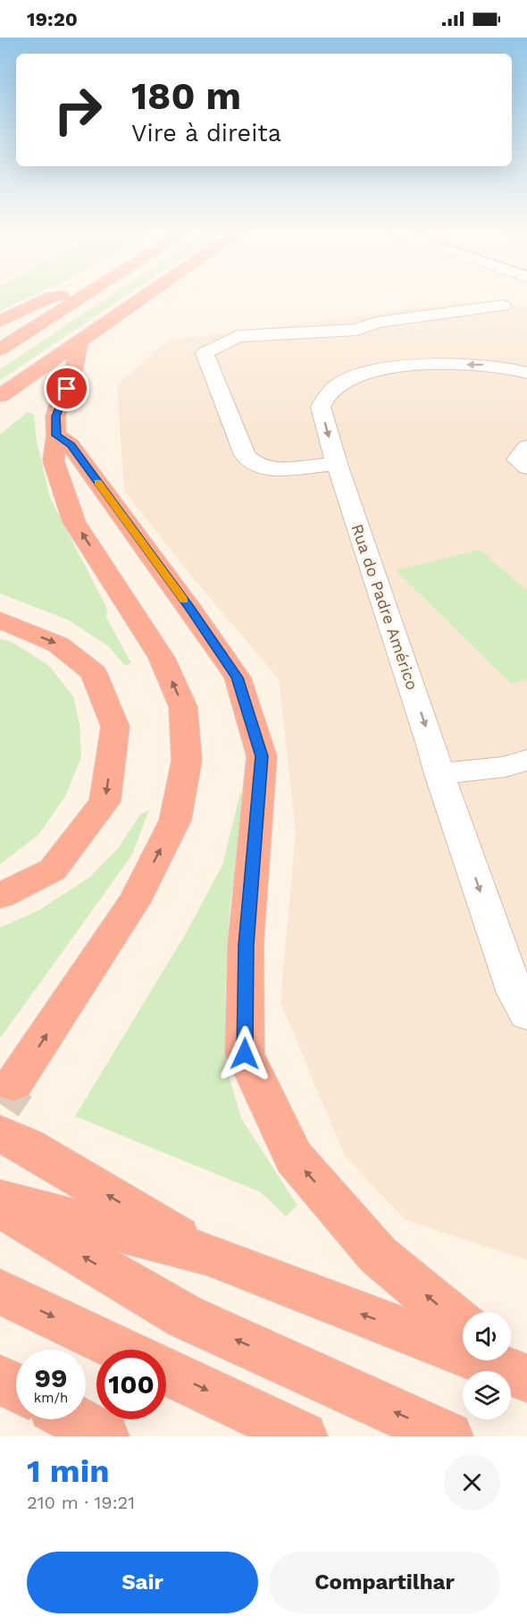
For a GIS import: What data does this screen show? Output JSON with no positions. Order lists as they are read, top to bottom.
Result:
{
  "streets": {
    "street": ["Rua do Padre Américo"]
  },
  "page": {
    "status": "19:20",
    "turn": ["180 m", "Vire à direita"],
    "speed": "99 km/h",
    "limit": "100",
    "heading": ["1 min", "210 m · 19:21"],
    "buttons": ["Sair", "Compartilhar"]
  }
}
